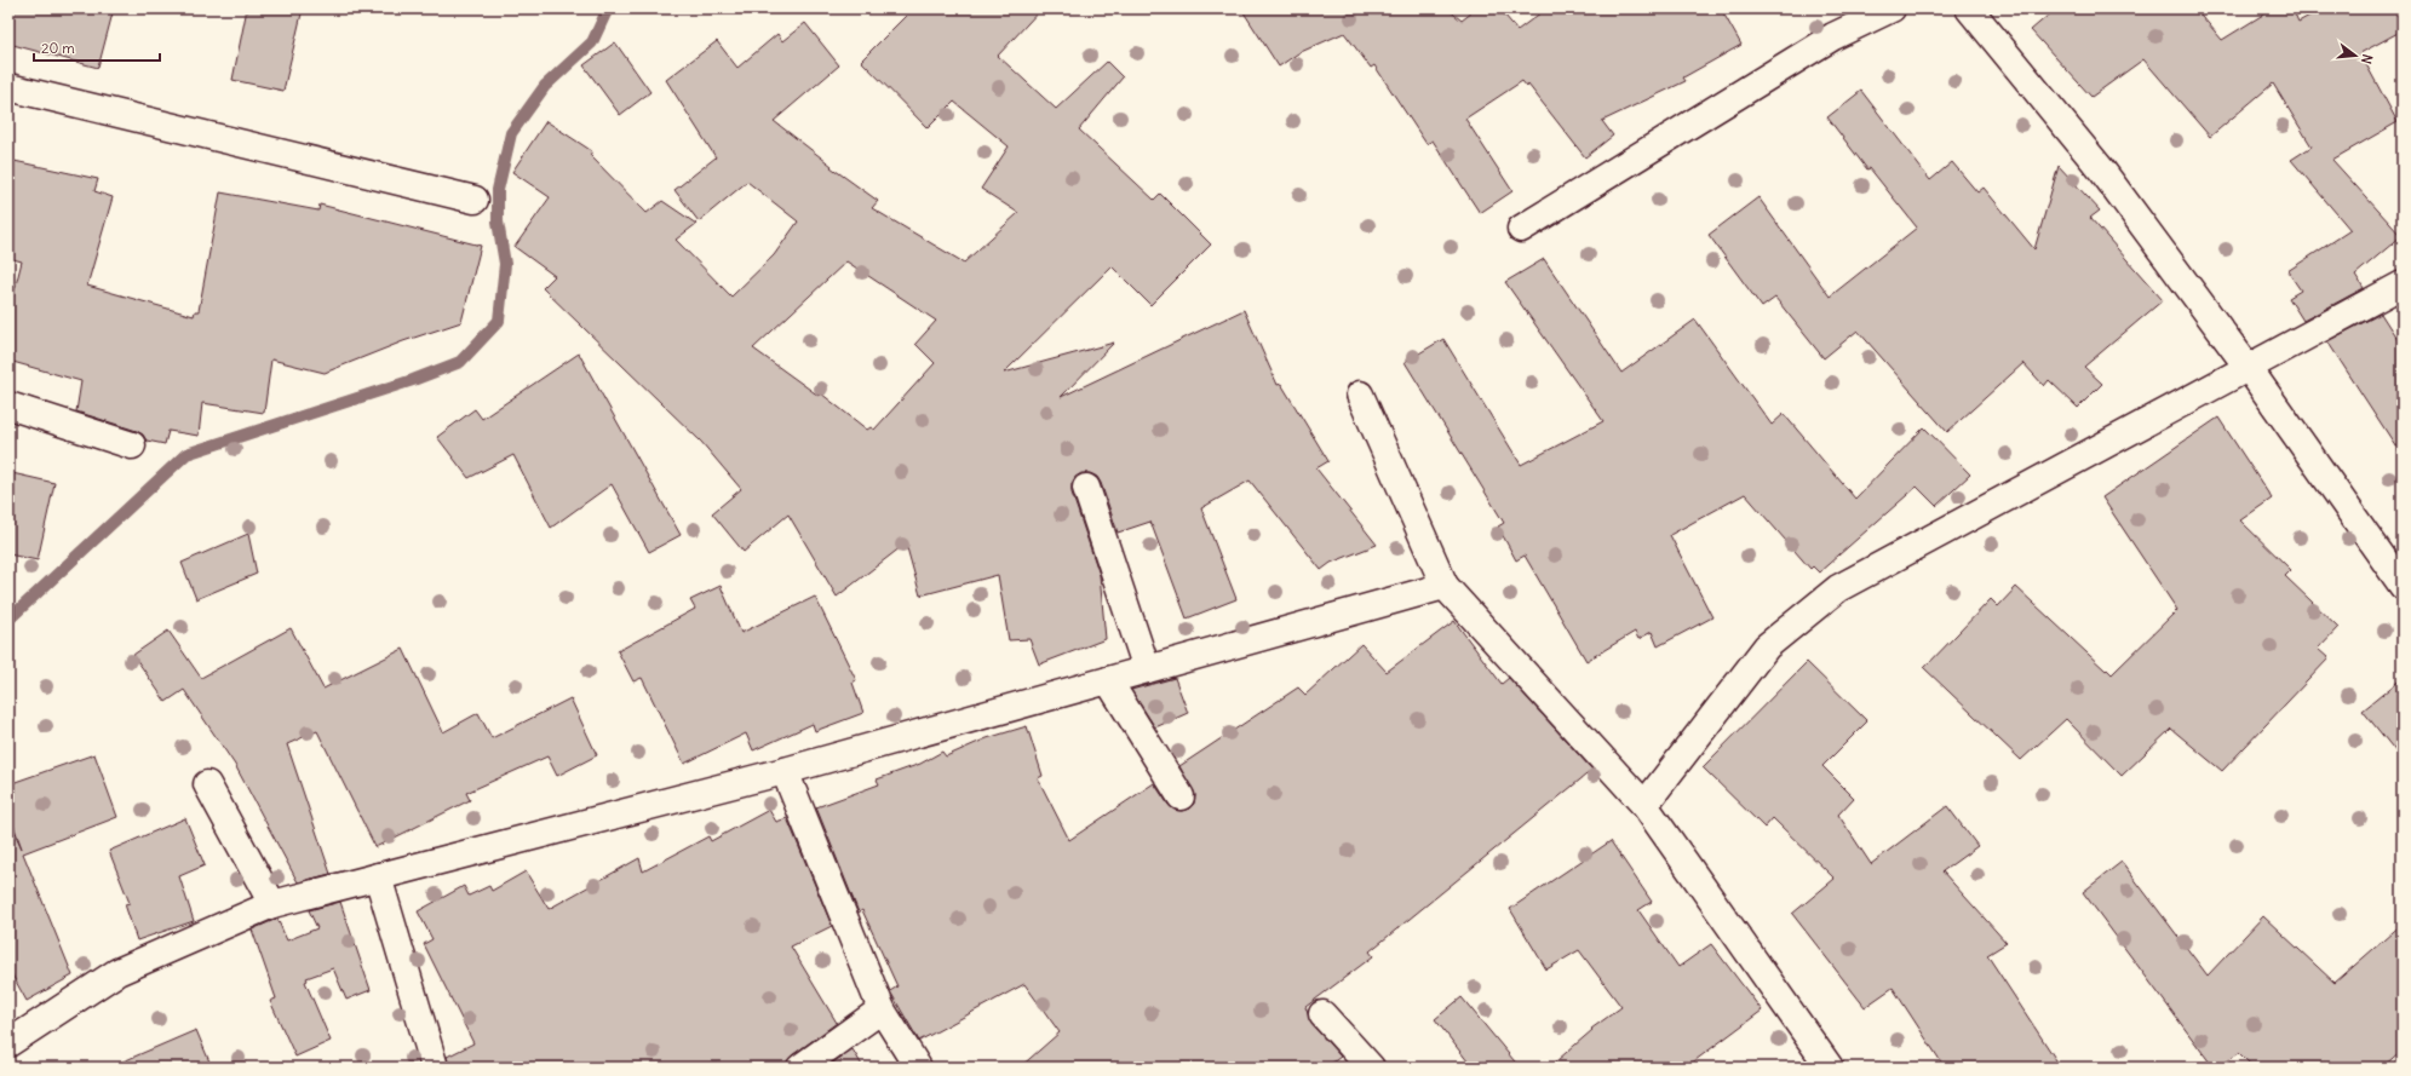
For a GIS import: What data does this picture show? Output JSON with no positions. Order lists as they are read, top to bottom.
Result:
{
  "scale_bar": "20 m",
  "north": "right"
}
